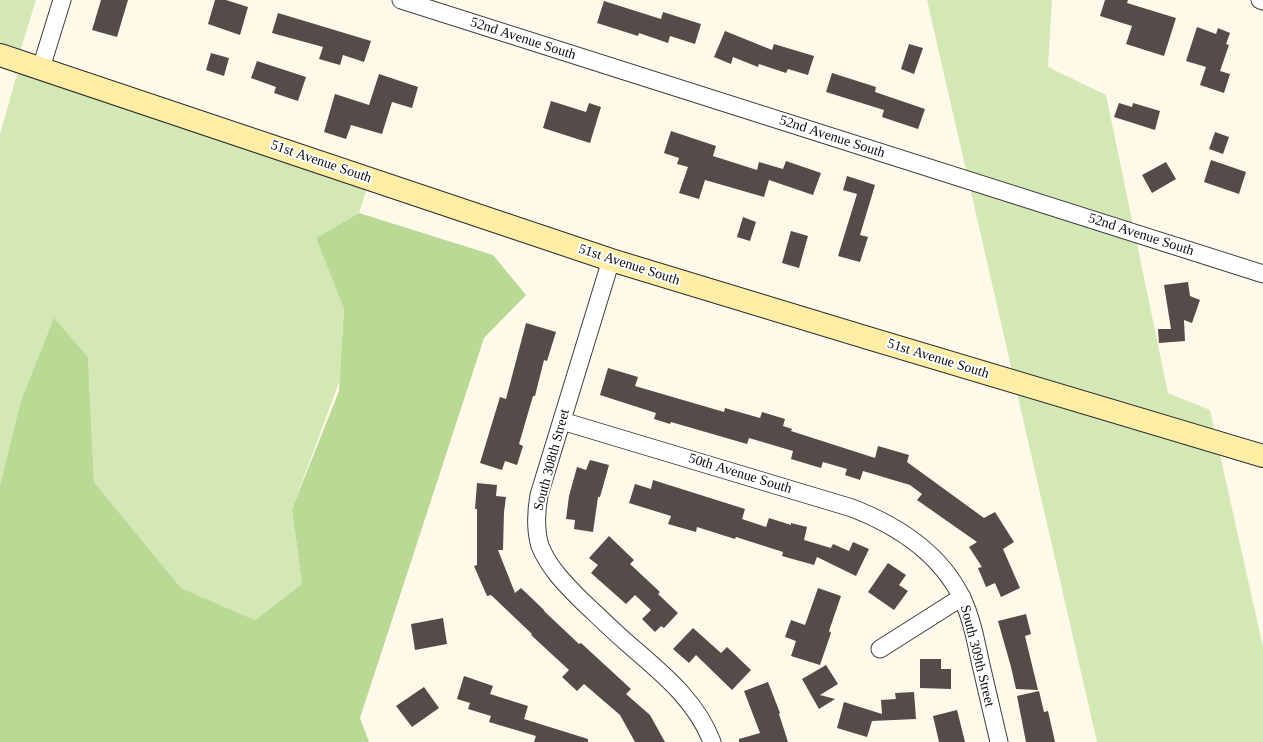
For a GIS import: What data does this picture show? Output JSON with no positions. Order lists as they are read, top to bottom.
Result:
{
  "streets": {
    "main road": ["51st Avenue South"],
    "street": [
      "52nd Avenue South",
      "South 308th Street",
      "50th Avenue South",
      "South 309th Street"
    ]
  },
  "crossings": [
    ["51st Avenue South", "South 308th Street"],
    ["South 308th Street", "50th Avenue South"],
    ["50th Avenue South", "South 309th Street"]
  ]
}
